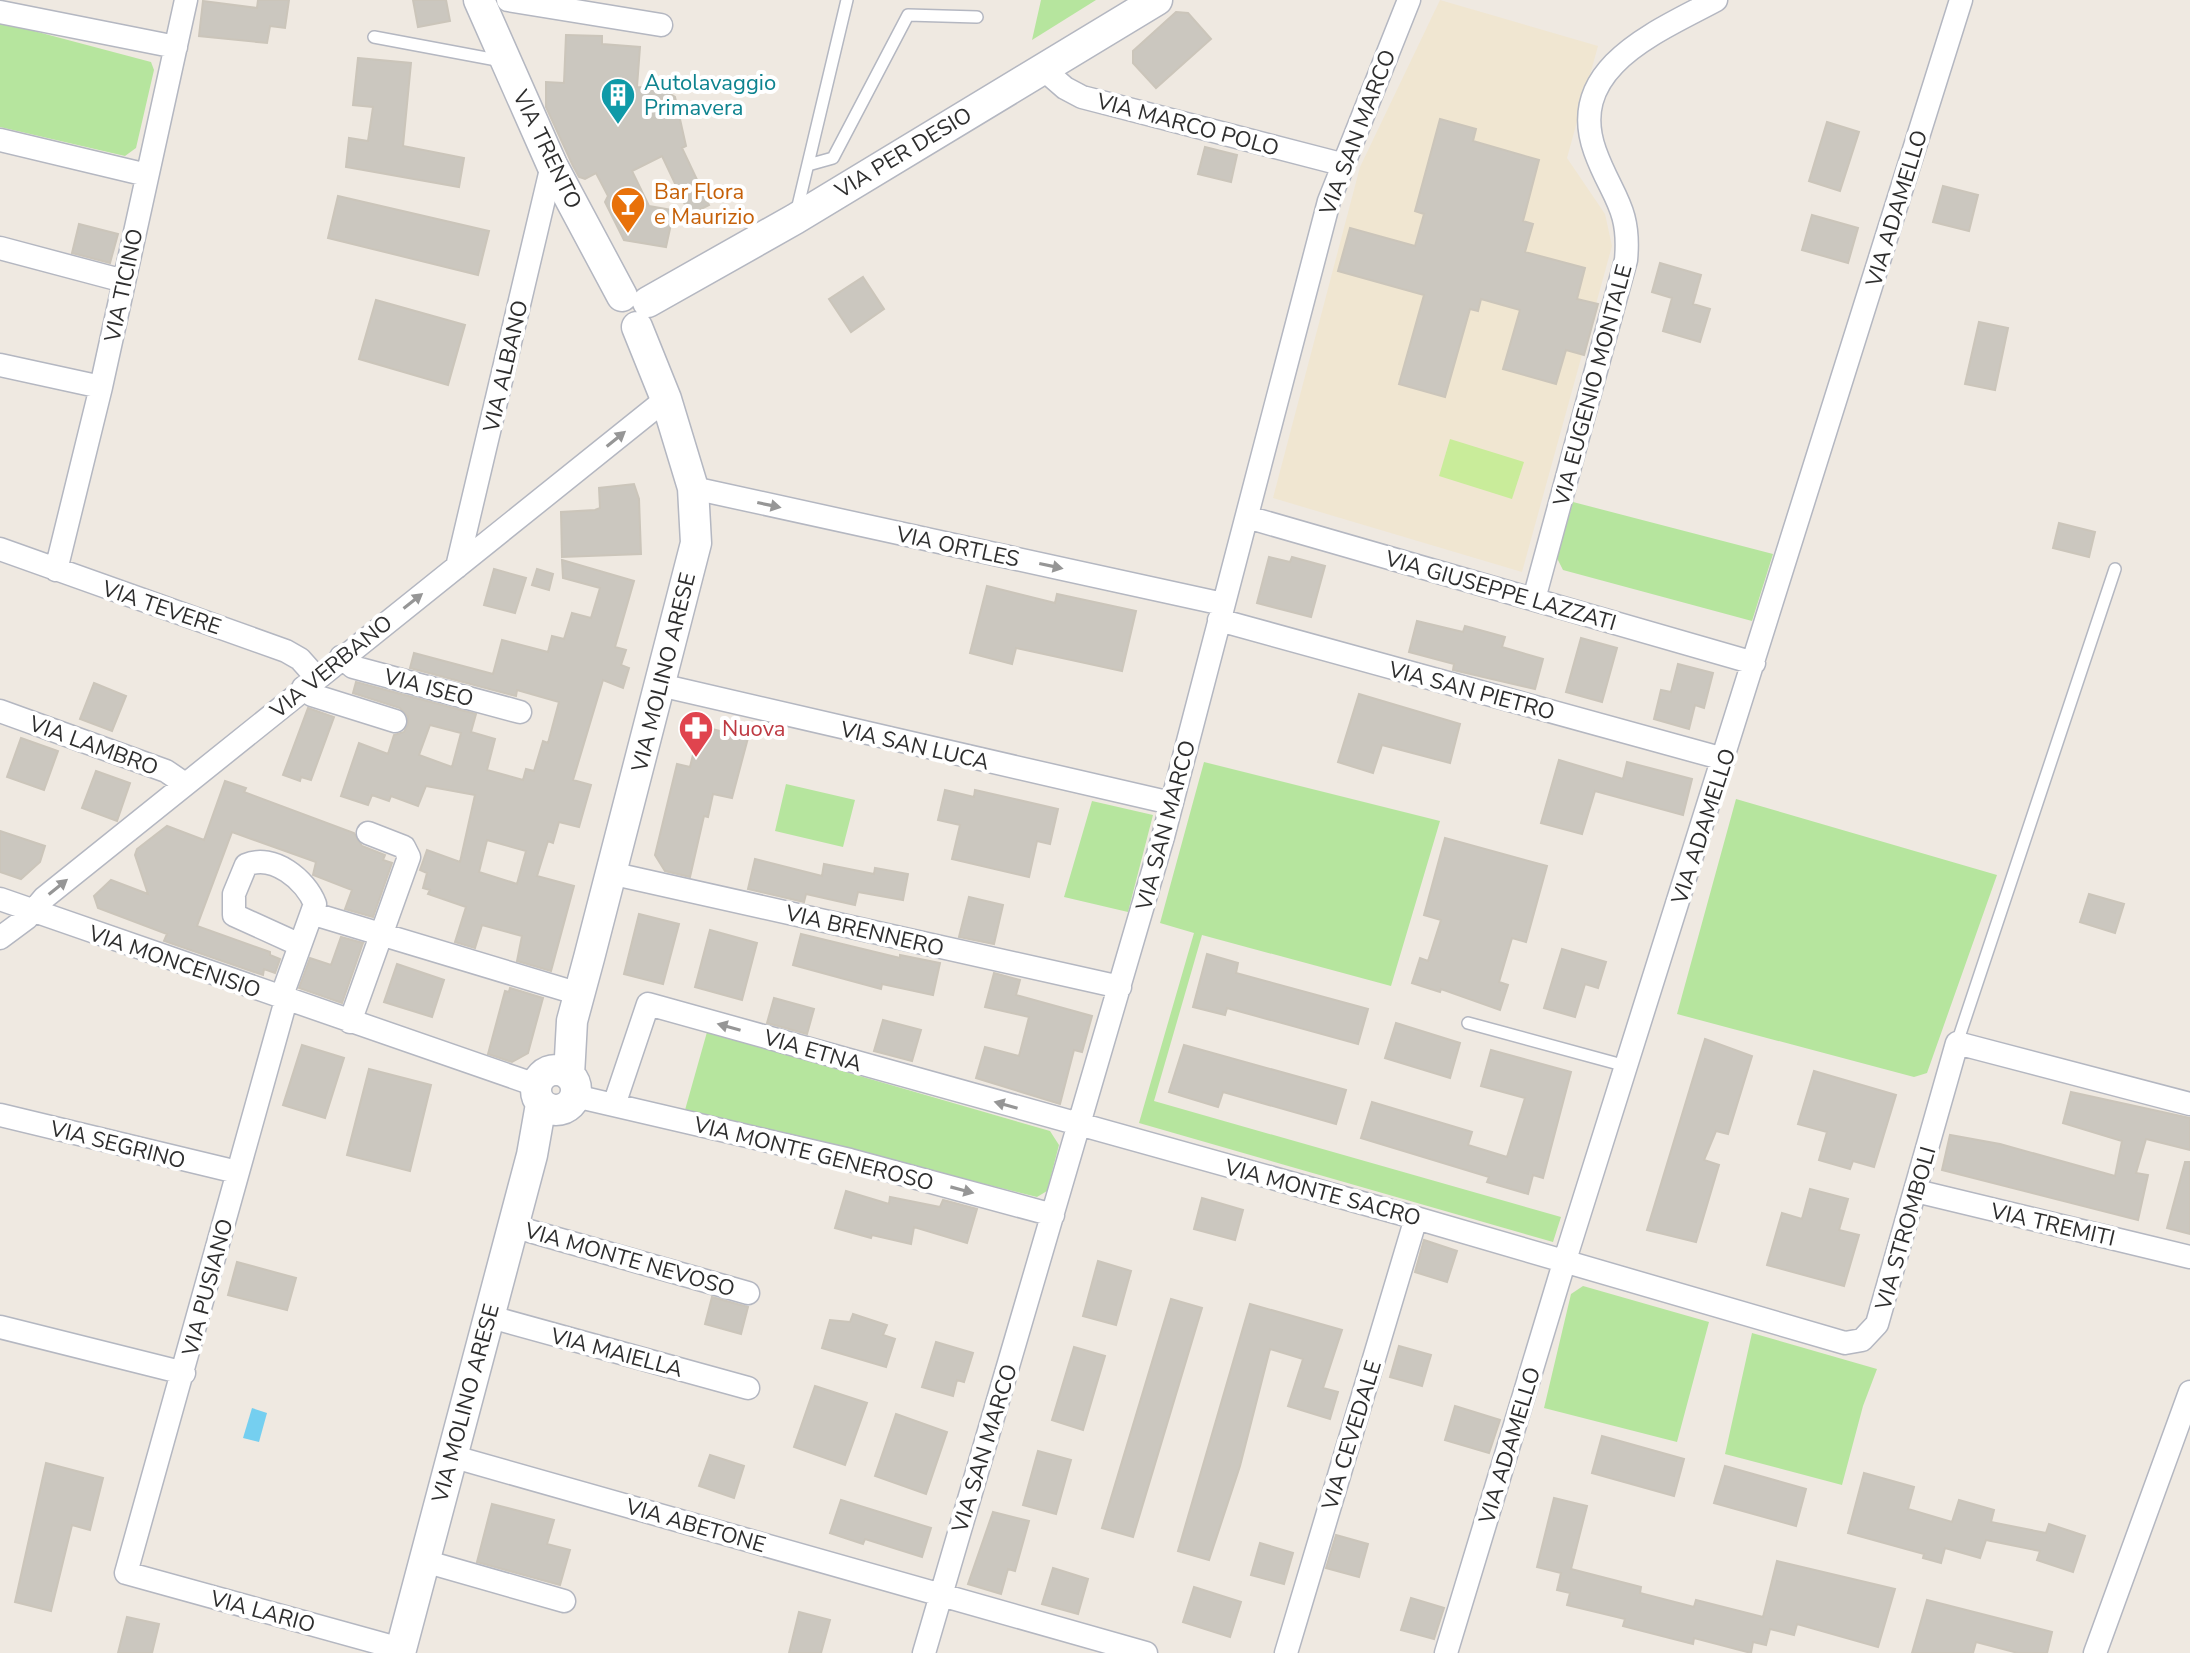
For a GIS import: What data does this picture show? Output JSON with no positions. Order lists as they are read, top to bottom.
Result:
{
  "streets": {
    "street": [
      "VIA MARCO POLO",
      "VIA SAN MARCO",
      "VIA TRENTO",
      "VIA PER DESIO",
      "VIA ADAMELLO",
      "VIA TICINO",
      "VIA ALBANO",
      "VIA EUGENIO MONTALE",
      "VIA ORTLES",
      "VIA GIUSEPPE LAZZATI",
      "VIA TEVERE",
      "VIA VERBANO",
      "VIA MOLINO ARESE",
      "VIA ISEO",
      "VIA SAN PIETRO",
      "VIA LAMBRO",
      "VIA SAN LUCA",
      "VIA BRENNERO",
      "VIA MONCENISIO",
      "VIA ETNA",
      "VIA SEGRINO",
      "VIA MONTE GENEROSO",
      "VIA MONTE SACRO",
      "VIA TREMITI",
      "VIA STROMBOLI",
      "VIA MONTE NEVOSO",
      "VIA PUSIANO",
      "VIA MAIELLA",
      "VIA CEVEDALE",
      "VIA ABETONE",
      "VIA LARIO"
    ]
  },
  "crossings": [
    ["VIA MARCO POLO", "VIA SAN MARCO"],
    ["VIA MARCO POLO", "VIA PER DESIO"],
    ["VIA SAN MARCO", "VIA ORTLES"],
    ["VIA SAN MARCO", "VIA GIUSEPPE LAZZATI"],
    ["VIA SAN MARCO", "VIA SAN PIETRO"],
    ["VIA SAN MARCO", "VIA SAN LUCA"],
    ["VIA SAN MARCO", "VIA BRENNERO"],
    ["VIA SAN MARCO", "VIA ETNA"],
    ["VIA SAN MARCO", "VIA MONTE GENEROSO"],
    ["VIA SAN MARCO", "VIA MONTE SACRO"],
    ["VIA SAN MARCO", "VIA ABETONE"],
    ["VIA TRENTO", "VIA PER DESIO"],
    ["VIA TRENTO", "VIA ALBANO"],
    ["VIA TRENTO", "VIA MOLINO ARESE"],
    ["VIA PER DESIO", "VIA MOLINO ARESE"],
    ["VIA ADAMELLO", "VIA GIUSEPPE LAZZATI"],
    ["VIA ADAMELLO", "VIA SAN PIETRO"],
    ["VIA ADAMELLO", "VIA MONTE SACRO"],
    ["VIA ADAMELLO", "VIA STROMBOLI"],
    ["VIA TICINO", "VIA TEVERE"],
    ["VIA ALBANO", "VIA VERBANO"],
    ["VIA EUGENIO MONTALE", "VIA GIUSEPPE LAZZATI"],
    ["VIA ORTLES", "VIA MOLINO ARESE"],
    ["VIA ORTLES", "VIA SAN PIETRO"],
    ["VIA TEVERE", "VIA VERBANO"],
    ["VIA TEVERE", "VIA ISEO"],
    ["VIA VERBANO", "VIA MOLINO ARESE"],
    ["VIA VERBANO", "VIA ISEO"],
    ["VIA VERBANO", "VIA LAMBRO"],
    ["VIA VERBANO", "VIA MONCENISIO"],
    ["VIA MOLINO ARESE", "VIA SAN LUCA"],
    ["VIA MOLINO ARESE", "VIA BRENNERO"],
    ["VIA MOLINO ARESE", "VIA MONCENISIO"],
    ["VIA MOLINO ARESE", "VIA MONTE GENEROSO"],
    ["VIA MOLINO ARESE", "VIA MONTE NEVOSO"],
    ["VIA MOLINO ARESE", "VIA MAIELLA"],
    ["VIA MOLINO ARESE", "VIA ABETONE"],
    ["VIA MOLINO ARESE", "VIA LARIO"],
    ["VIA MONCENISIO", "VIA MONTE GENEROSO"],
    ["VIA MONCENISIO", "VIA PUSIANO"],
    ["VIA ETNA", "VIA MONTE GENEROSO"],
    ["VIA ETNA", "VIA MONTE SACRO"],
    ["VIA SEGRINO", "VIA PUSIANO"],
    ["VIA MONTE SACRO", "VIA STROMBOLI"],
    ["VIA MONTE SACRO", "VIA CEVEDALE"],
    ["VIA TREMITI", "VIA STROMBOLI"],
    ["VIA PUSIANO", "VIA LARIO"]
  ],
  "one_way": [
    "VIA ORTLES",
    "VIA VERBANO",
    "VIA ETNA",
    "VIA MONTE GENEROSO"
  ],
  "places": {
    "building": ["Autolavaggio Primavera"],
    "bar": ["Bar Flora e Maurizio"],
    "pharmacy": ["Nuova"]
  }
}
